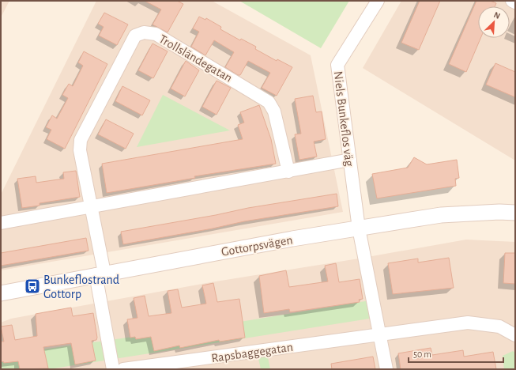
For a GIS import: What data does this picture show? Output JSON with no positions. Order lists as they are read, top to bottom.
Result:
{
  "streets": {
    "street": [
      "Trollsländegatan",
      "Niels Bunkeflos väg",
      "Gottorpsvägen",
      "Rapsbaggegatan"
    ]
  },
  "crossings": [
    ["Trollsländegatan", "Gottorpsvägen"],
    ["Niels Bunkeflos väg", "Gottorpsvägen"]
  ],
  "places": {
    "bus stop": ["Bunkeflostrand Gottorp"]
  },
  "scale_bar": "50 m",
  "north": "top right"
}
